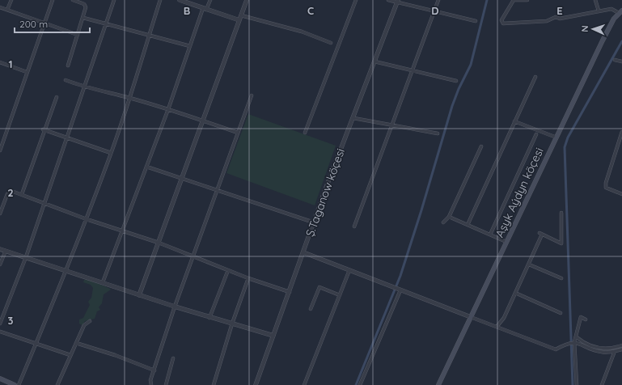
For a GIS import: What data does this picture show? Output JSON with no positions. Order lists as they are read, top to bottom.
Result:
{
  "streets": {
    "main road": ["Aşyk Aýdyn köçesi"],
    "street": ["Ş.Taganow köçesi"]
  },
  "scale_bar": "200 m",
  "north": "left",
  "grid": {
    "columns": [
      "B",
      "C",
      "D",
      "E"
    ],
    "rows": ["1", "2", "3"]
  }
}
